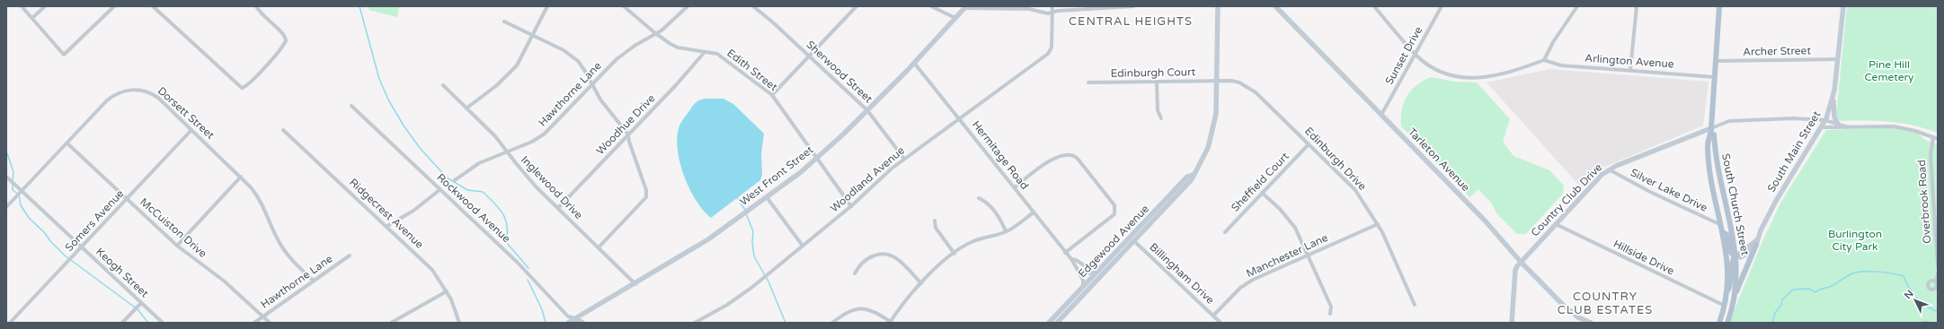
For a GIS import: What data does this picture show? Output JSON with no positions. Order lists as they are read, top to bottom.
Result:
{
  "streets": {
    "main road": ["South Church Street"],
    "street": [
      "Archer Street",
      "Sunset Drive",
      "Arlington Avenue",
      "Edith Street",
      "Sherwood Street",
      "Edinburgh Court",
      "Hawthorne Lane",
      "Dorsett Street",
      "Woodhue Drive",
      "South Main Street",
      "Hermitage Road",
      "Edinburgh Drive",
      "Tarleton Avenue",
      "West Front Street",
      "Woodland Avenue",
      "Sheffield Court",
      "Inglewood Drive",
      "Silver Lake Drive",
      "Country Club Drive",
      "Overbrook Road",
      "Rockwood Avenue",
      "Ridgecrest Avenue",
      "Somers Avenue",
      "McCuiston Drive",
      "Edgewood Avenue",
      "Manchester Lane",
      "Hillside Drive",
      "Keogh Street",
      "Billingham Drive"
    ]
  },
  "crossings": [
    ["Archer Street", "South Main Street"],
    ["Archer Street", "South Church Street"],
    ["Sunset Drive", "Tarleton Avenue"],
    ["Arlington Avenue", "South Church Street"],
    ["Edith Street", "Hawthorne Lane"],
    ["Edith Street", "Woodhue Drive"],
    ["Edith Street", "West Front Street"],
    ["Edith Street", "Woodland Avenue"],
    ["Sherwood Street", "West Front Street"],
    ["Sherwood Street", "Woodland Avenue"],
    ["Edinburgh Court", "Edinburgh Drive"],
    ["Edinburgh Court", "Edgewood Avenue"],
    ["Hawthorne Lane", "Dorsett Street"],
    ["Hawthorne Lane", "Inglewood Drive"],
    ["Hawthorne Lane", "McCuiston Drive"],
    ["Dorsett Street", "Somers Avenue"],
    ["Dorsett Street", "McCuiston Drive"],
    ["Dorsett Street", "Keogh Street"],
    ["Woodhue Drive", "Inglewood Drive"],
    ["South Main Street", "South Church Street"],
    ["Hermitage Road", "West Front Street"],
    ["Hermitage Road", "Woodland Avenue"],
    ["Hermitage Road", "Edgewood Avenue"],
    ["Edinburgh Drive", "Sheffield Court"],
    ["Edinburgh Drive", "Edgewood Avenue"],
    ["Edinburgh Drive", "Manchester Lane"],
    ["Tarleton Avenue", "Country Club Drive"],
    ["West Front Street", "Inglewood Drive"],
    ["West Front Street", "Rockwood Avenue"],
    ["Silver Lake Drive", "Country Club Drive"],
    ["Silver Lake Drive", "South Church Street"],
    ["Country Club Drive", "South Church Street"],
    ["Country Club Drive", "Hillside Drive"],
    ["South Church Street", "Hillside Drive"],
    ["Somers Avenue", "McCuiston Drive"],
    ["Somers Avenue", "Keogh Street"],
    ["Edgewood Avenue", "Billingham Drive"],
    ["Manchester Lane", "Billingham Drive"]
  ],
  "districts": ["CENTRAL HEIGHTS", "COUNTRY CLUB ESTATES"],
  "parks": ["Pine Hill Cemetery", "Burlington City Park"],
  "north": "top left"
}
